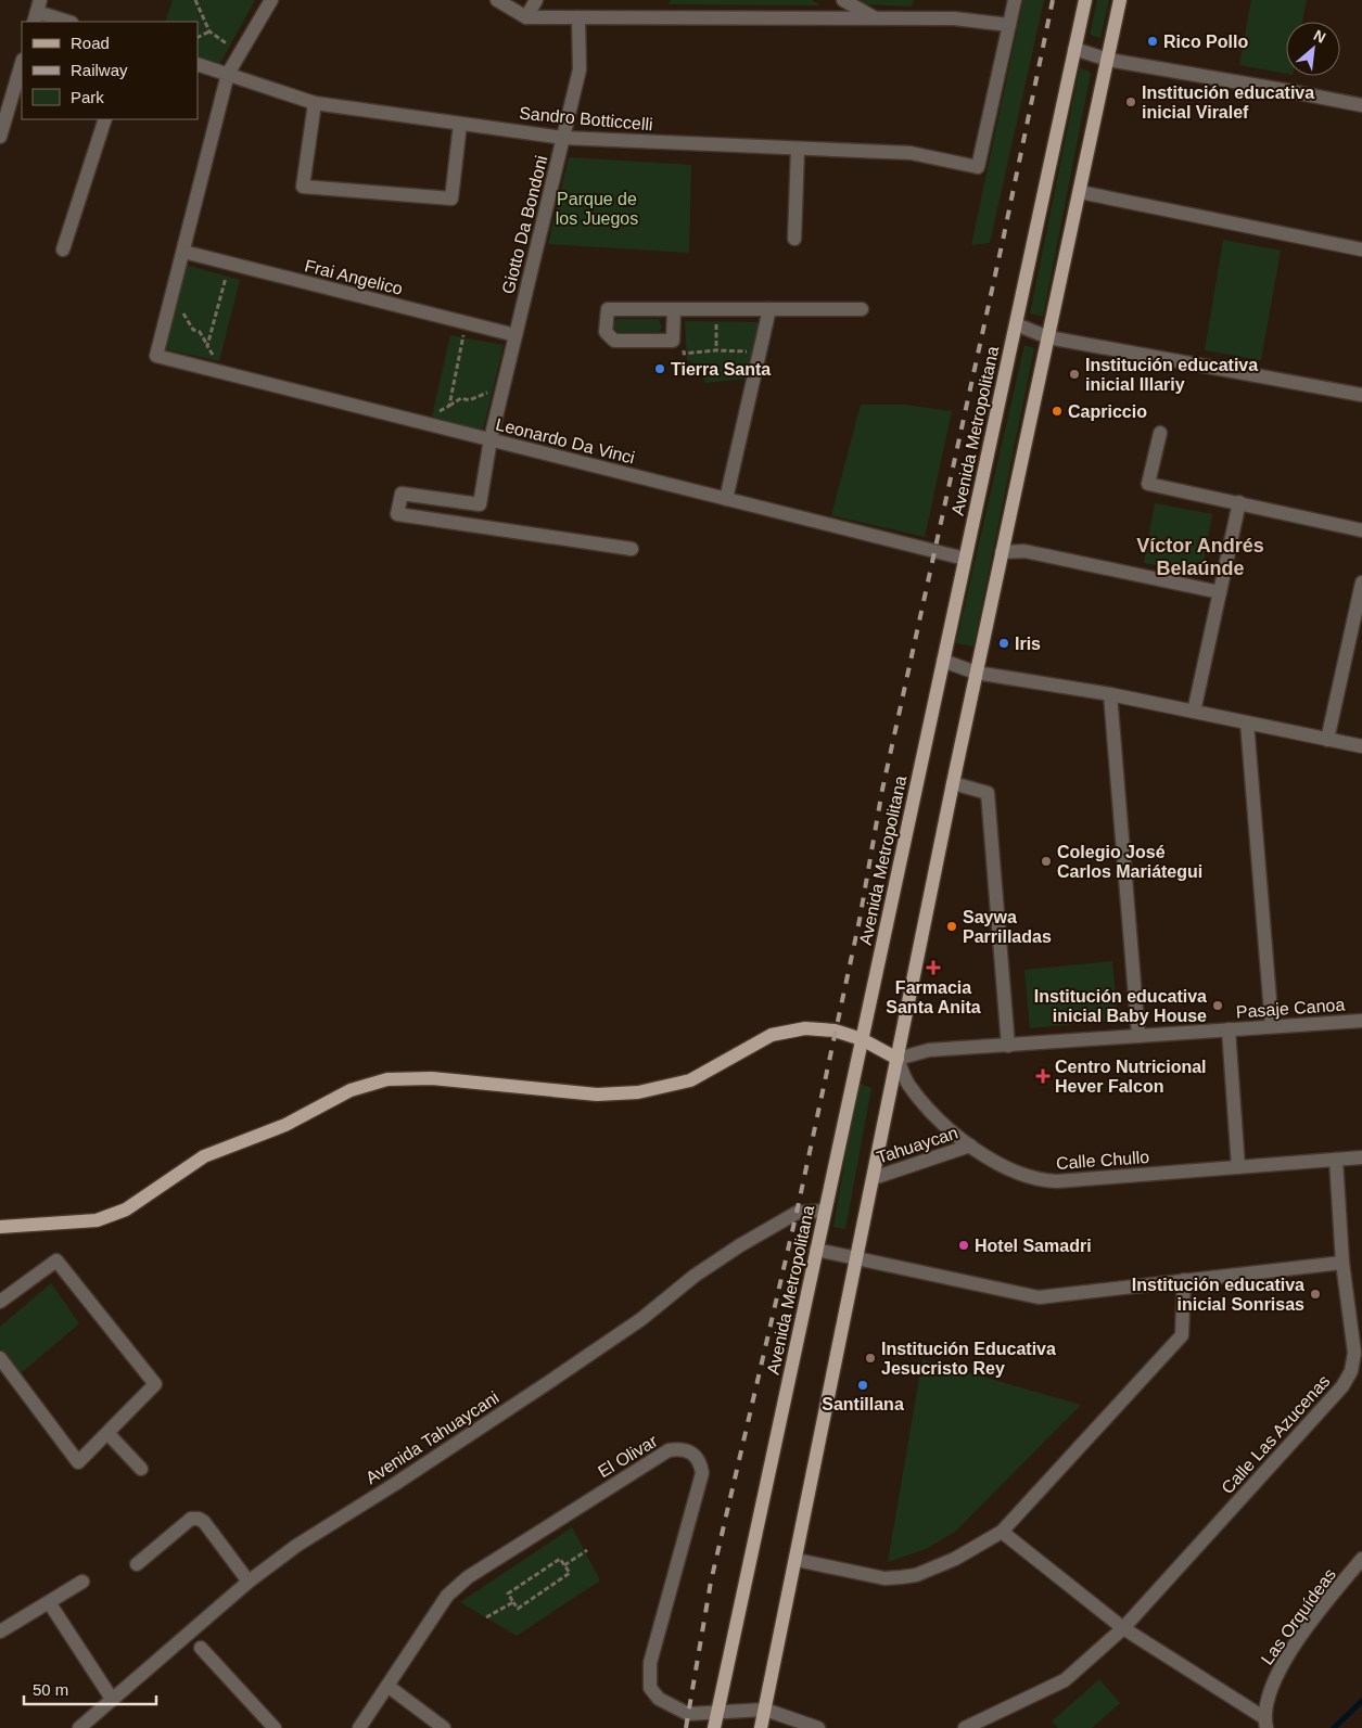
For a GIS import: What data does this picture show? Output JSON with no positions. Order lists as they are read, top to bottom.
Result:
{
  "streets": {
    "main road": ["Avenida Metropolitana"],
    "street": [
      "Sandro Botticcelli",
      "Giotto Da Bondoni",
      "Frai Angelico",
      "Leonardo Da Vinci",
      "Pasaje Canoa",
      "Tahuaycan",
      "Calle Chullo",
      "Calle Las Azucenas",
      "Avenida Tahuaycani",
      "El Olivar",
      "Las Orquídeas"
    ]
  },
  "crossings": [
    ["Sandro Botticcelli", "Giotto Da Bondoni"],
    ["Giotto Da Bondoni", "Frai Angelico"],
    ["Giotto Da Bondoni", "Leonardo Da Vinci"],
    ["Frai Angelico", "Leonardo Da Vinci"],
    ["Avenida Metropolitana", "Leonardo Da Vinci"],
    ["Avenida Metropolitana", "Avenida Tahuaycani"],
    ["Avenida Metropolitana", "El Olivar"],
    ["Pasaje Canoa", "Calle Chullo"],
    ["Tahuaycan", "Calle Chullo"],
    ["Calle Chullo", "Calle Las Azucenas"]
  ],
  "districts": ["Víctor Andrés Belaúnde"],
  "parks": ["Parque de los Juegos"],
  "places": {
    "other": [
      "Rico Pollo",
      "Institución educativa inicial Viralef",
      "Tierra Santa",
      "Institución educativa inicial Illariy",
      "Capriccio",
      "Iris",
      "Colegio José Carlos Mariátegui",
      "Saywa Parrilladas",
      "Institución educativa inicial Baby House",
      "Hotel Samadri",
      "Institución educativa inicial Sonrisas",
      "Institución Educativa Jesucristo Rey",
      "Santillana"
    ],
    "health": ["Farmacia Santa Anita", "Centro Nutricional Hever Falcon"]
  },
  "legend": ["Road", "Railway", "Park"],
  "scale_bar": "50 m",
  "north": "top right"
}
